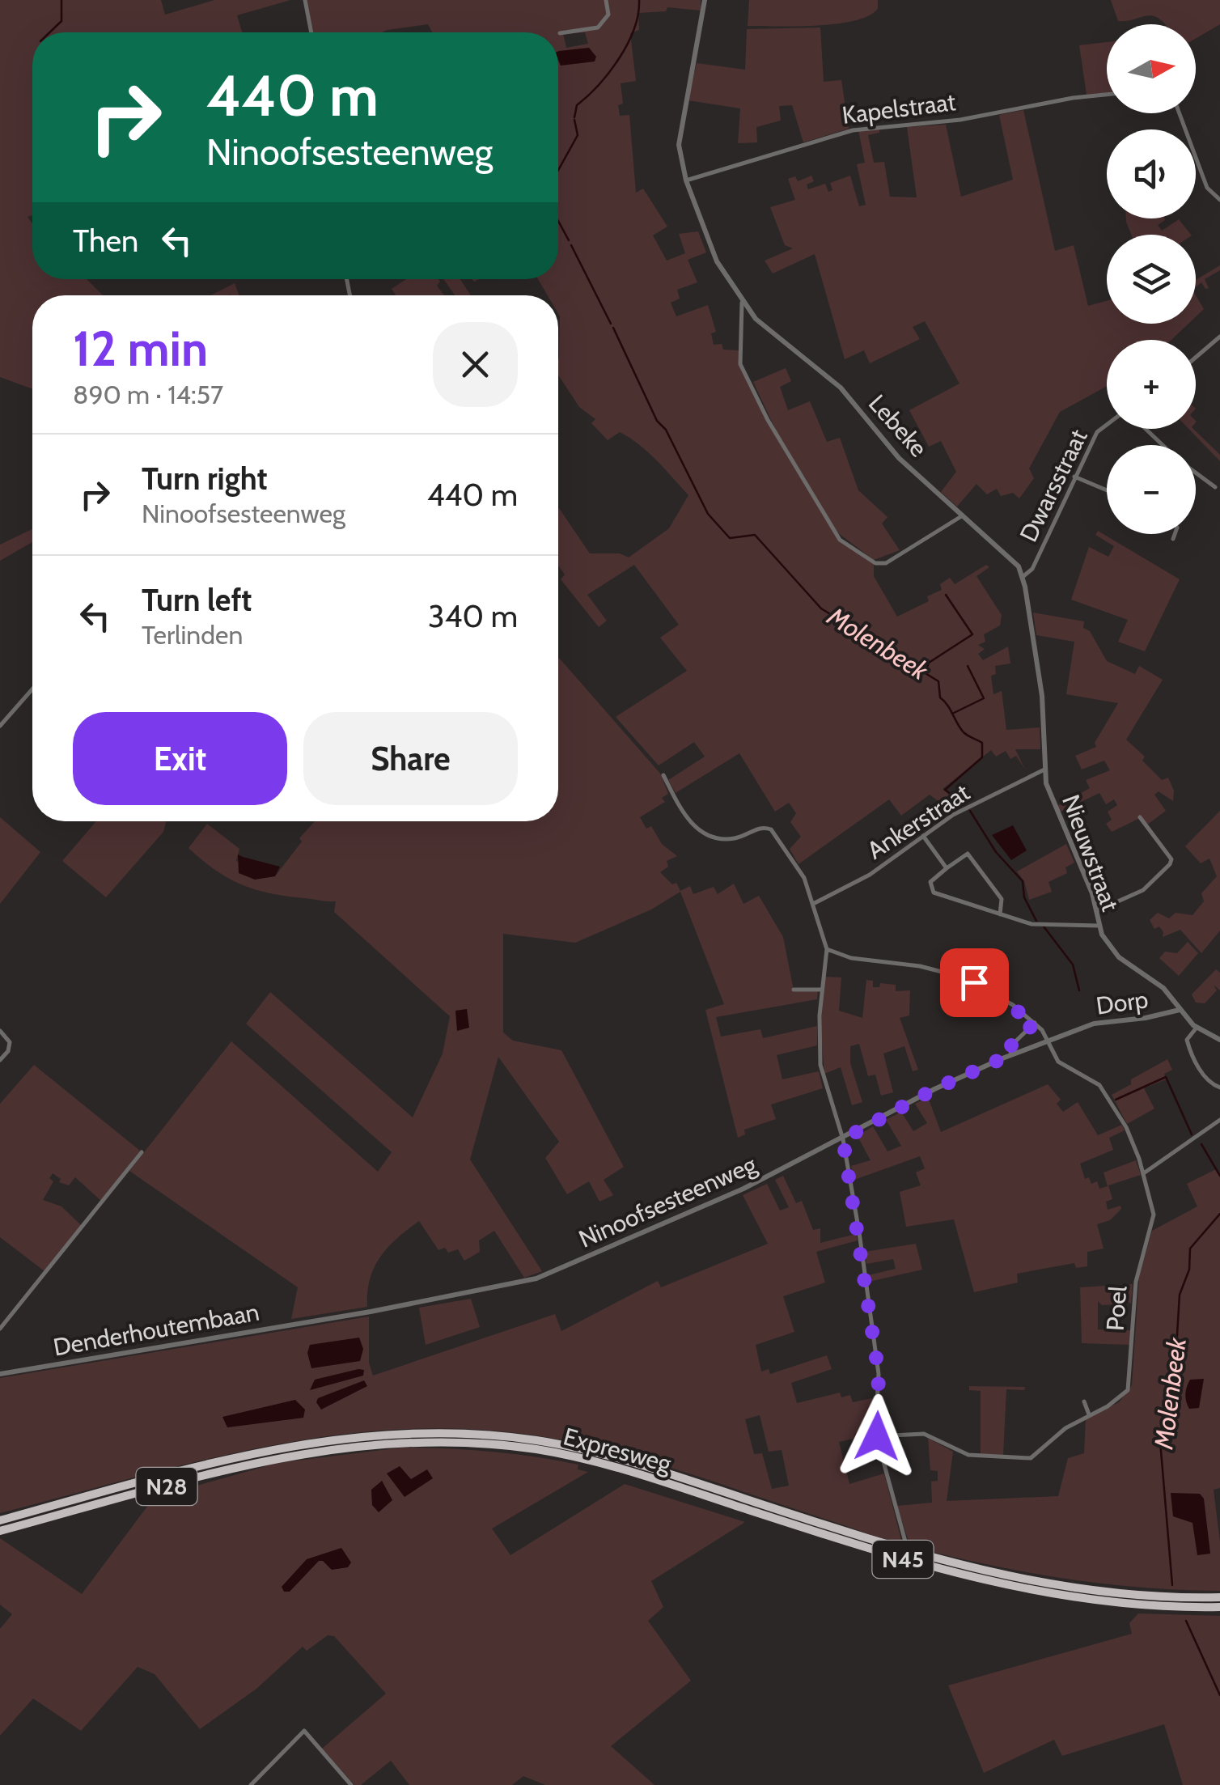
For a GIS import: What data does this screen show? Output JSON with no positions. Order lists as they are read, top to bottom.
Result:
{
  "streets": {
    "highway": ["Expresweg", "N28", "N45"],
    "street": [
      "Kapelstraat",
      "Lebeke",
      "Dwarsstraat",
      "Ankerstraat",
      "Nieuwstraat",
      "Dorp",
      "Ninoofsesteenweg",
      "Poel",
      "Denderhoutembaan"
    ]
  },
  "crossings": [
    ["Kapelstraat", "Lebeke"],
    ["Lebeke", "Dwarsstraat"],
    ["Lebeke", "Nieuwstraat"],
    ["Dwarsstraat", "Nieuwstraat"],
    ["Ankerstraat", "Nieuwstraat"],
    ["Nieuwstraat", "Dorp"],
    ["Dorp", "Ninoofsesteenweg"],
    ["Dorp", "Poel"],
    ["Ninoofsesteenweg", "Poel"],
    ["Ninoofsesteenweg", "Denderhoutembaan"]
  ],
  "water": ["Molenbeek"],
  "north": "right",
  "page": {
    "map_buttons": ["+", "−"],
    "turn": ["440 m", "Ninoofsesteenweg"],
    "then": "Then",
    "heading": ["12 min", "890 m · 14:57"],
    "list": [
      {
        "name": "Turn right",
        "note": "Ninoofsesteenweg",
        "value": "440 m"
      },
      {
        "name": "Turn left",
        "note": "Terlinden",
        "value": "340 m"
      }
    ],
    "buttons": ["Exit", "Share"]
  }
}
